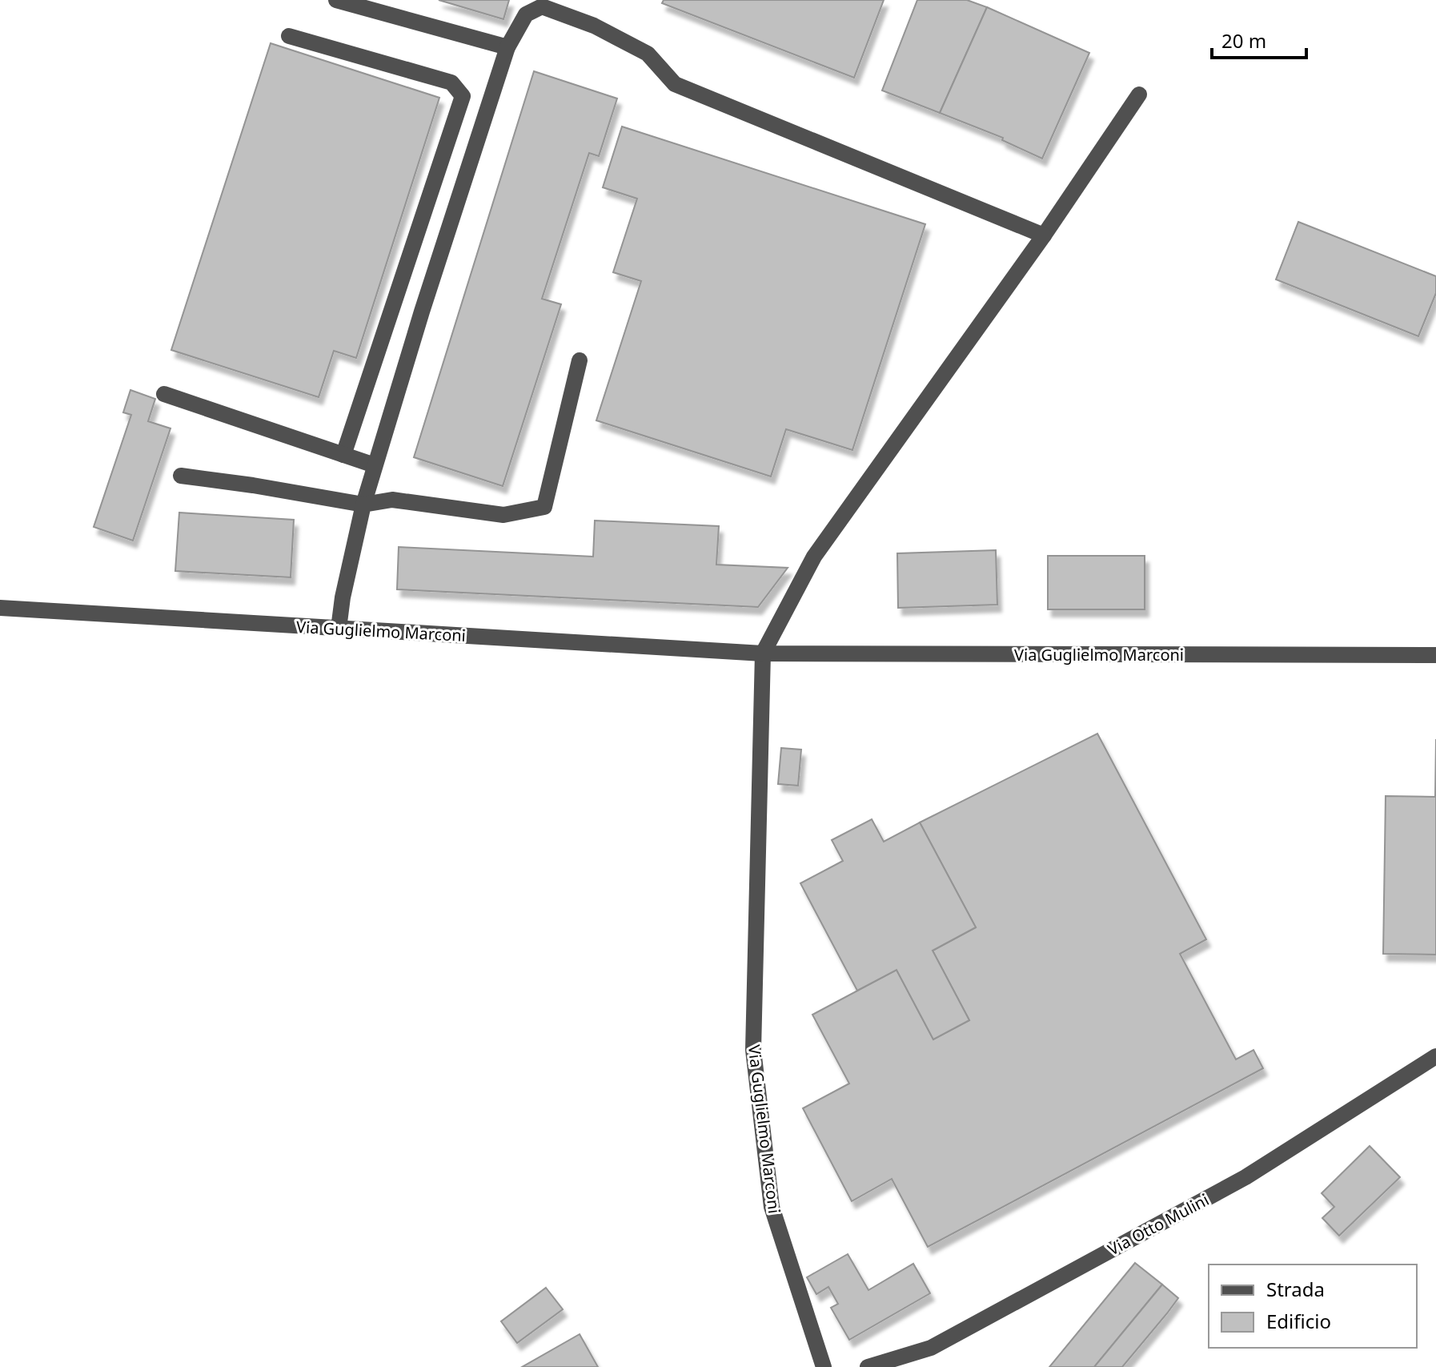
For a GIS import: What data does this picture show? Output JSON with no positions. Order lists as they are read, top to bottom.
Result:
{
  "streets": {
    "street": ["Via Guglielmo Marconi", "Via Otto Mulini"]
  },
  "legend": ["Strada", "Edificio"],
  "scale_bar": "20 m"
}
